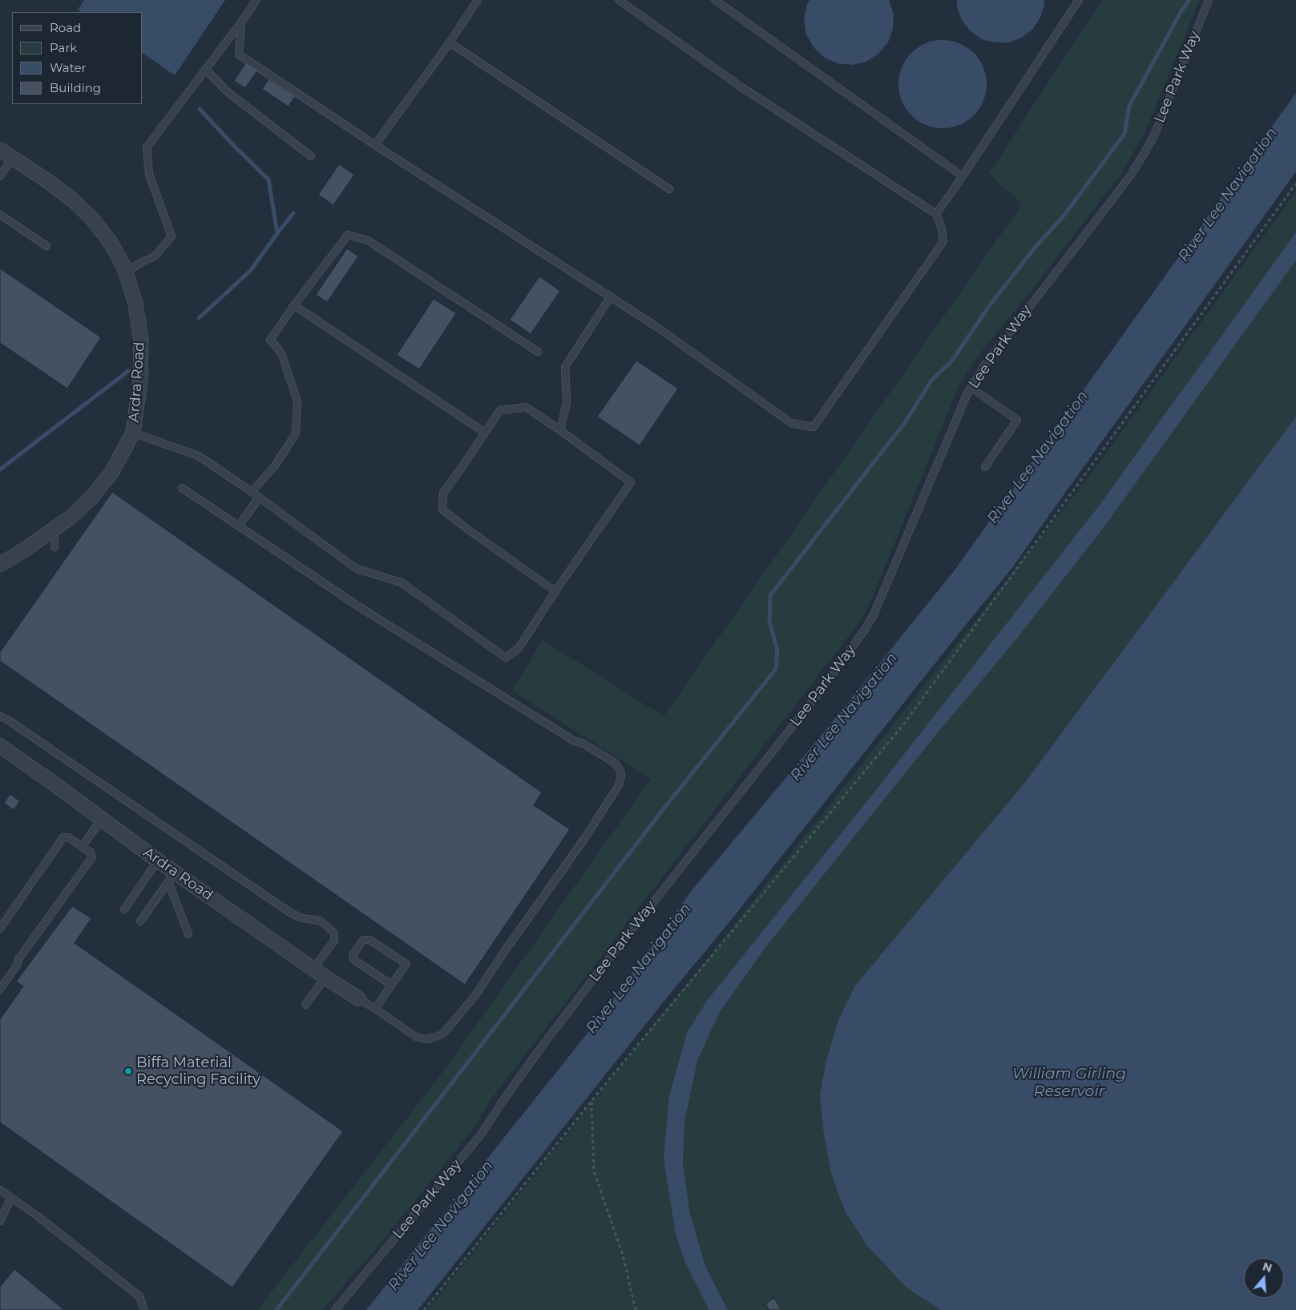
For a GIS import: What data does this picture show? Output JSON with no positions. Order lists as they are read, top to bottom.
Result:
{
  "streets": {
    "street": ["Ardra Road"],
    "lane": ["Lee Park Way"]
  },
  "water": ["River Lee Navigation", "William Girling Reservoir"],
  "places": ["Biffa Material Recycling Facility"],
  "legend": [
    "Road",
    "Park",
    "Water",
    "Building"
  ],
  "north": "top"
}
